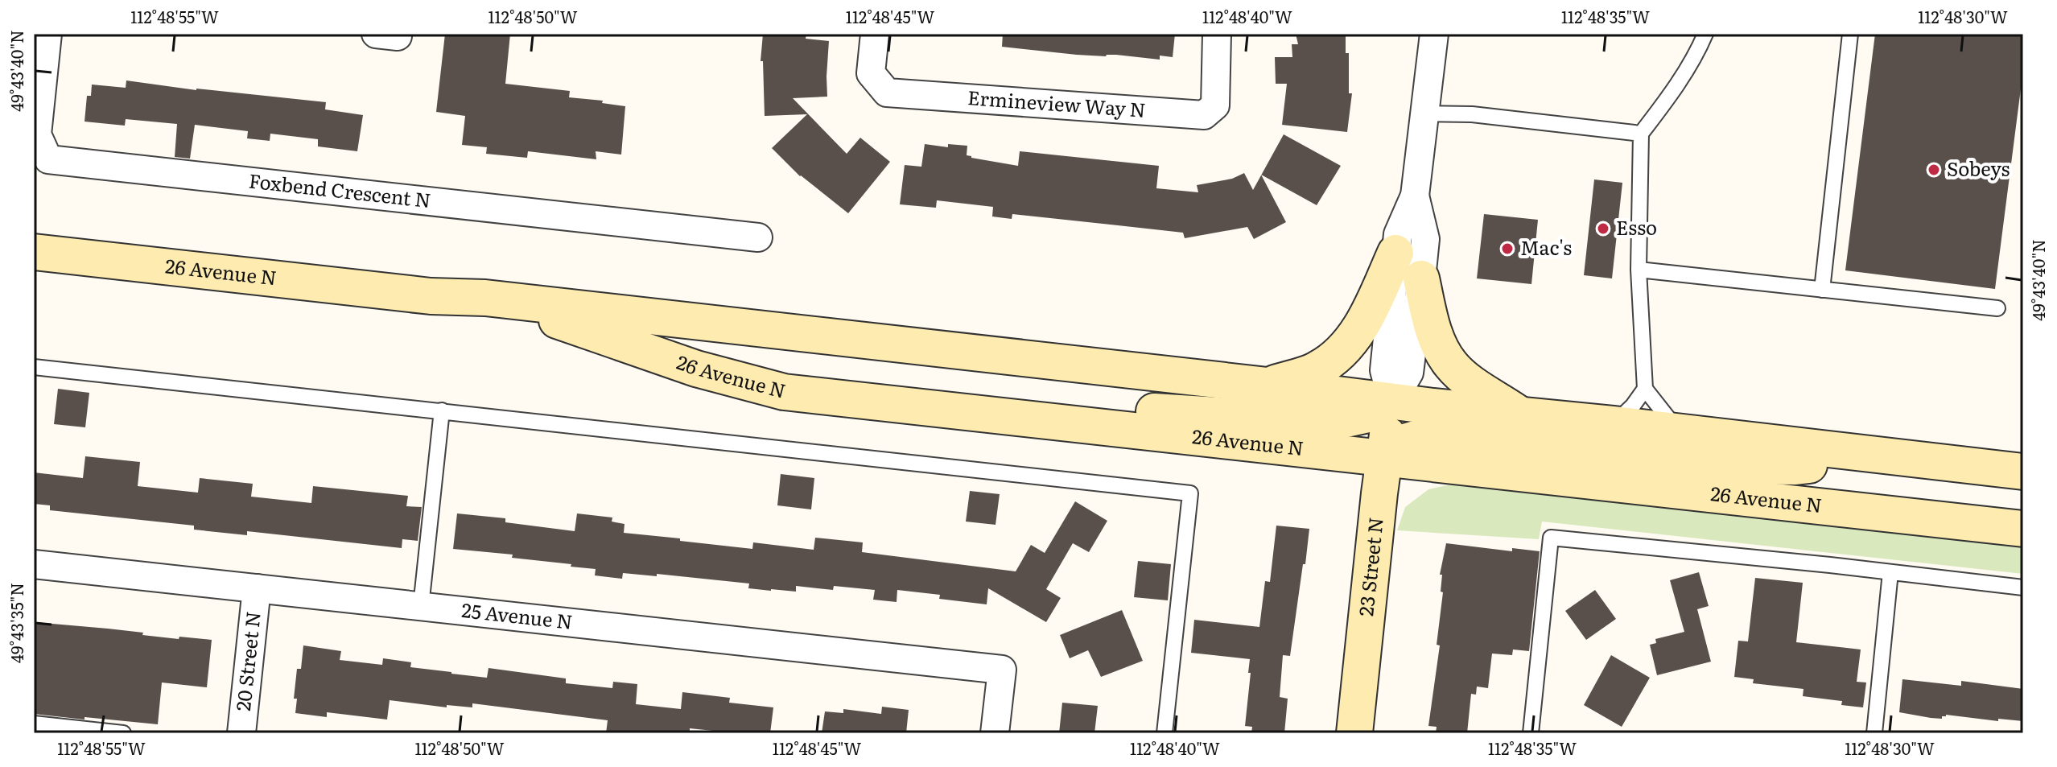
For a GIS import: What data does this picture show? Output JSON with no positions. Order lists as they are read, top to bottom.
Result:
{
  "streets": {
    "main road": ["26 Avenue N", "23 Street N"],
    "street": [
      "Ermineview Way N",
      "Foxbend Crescent N",
      "25 Avenue N",
      "20 Street N"
    ]
  },
  "crossings": [
    ["26 Avenue N", "23 Street N"],
    ["25 Avenue N", "20 Street N"]
  ],
  "places": ["Sobeys", "Esso", "Mac's"],
  "coordinates": [
    "112°48'55\"W",
    "112°48'50\"W",
    "112°48'45\"W",
    "112°48'40\"W",
    "112°48'35\"W",
    "112°48'30\"W",
    "49°43'40\"N",
    "49°43'35\"N"
  ]
}
